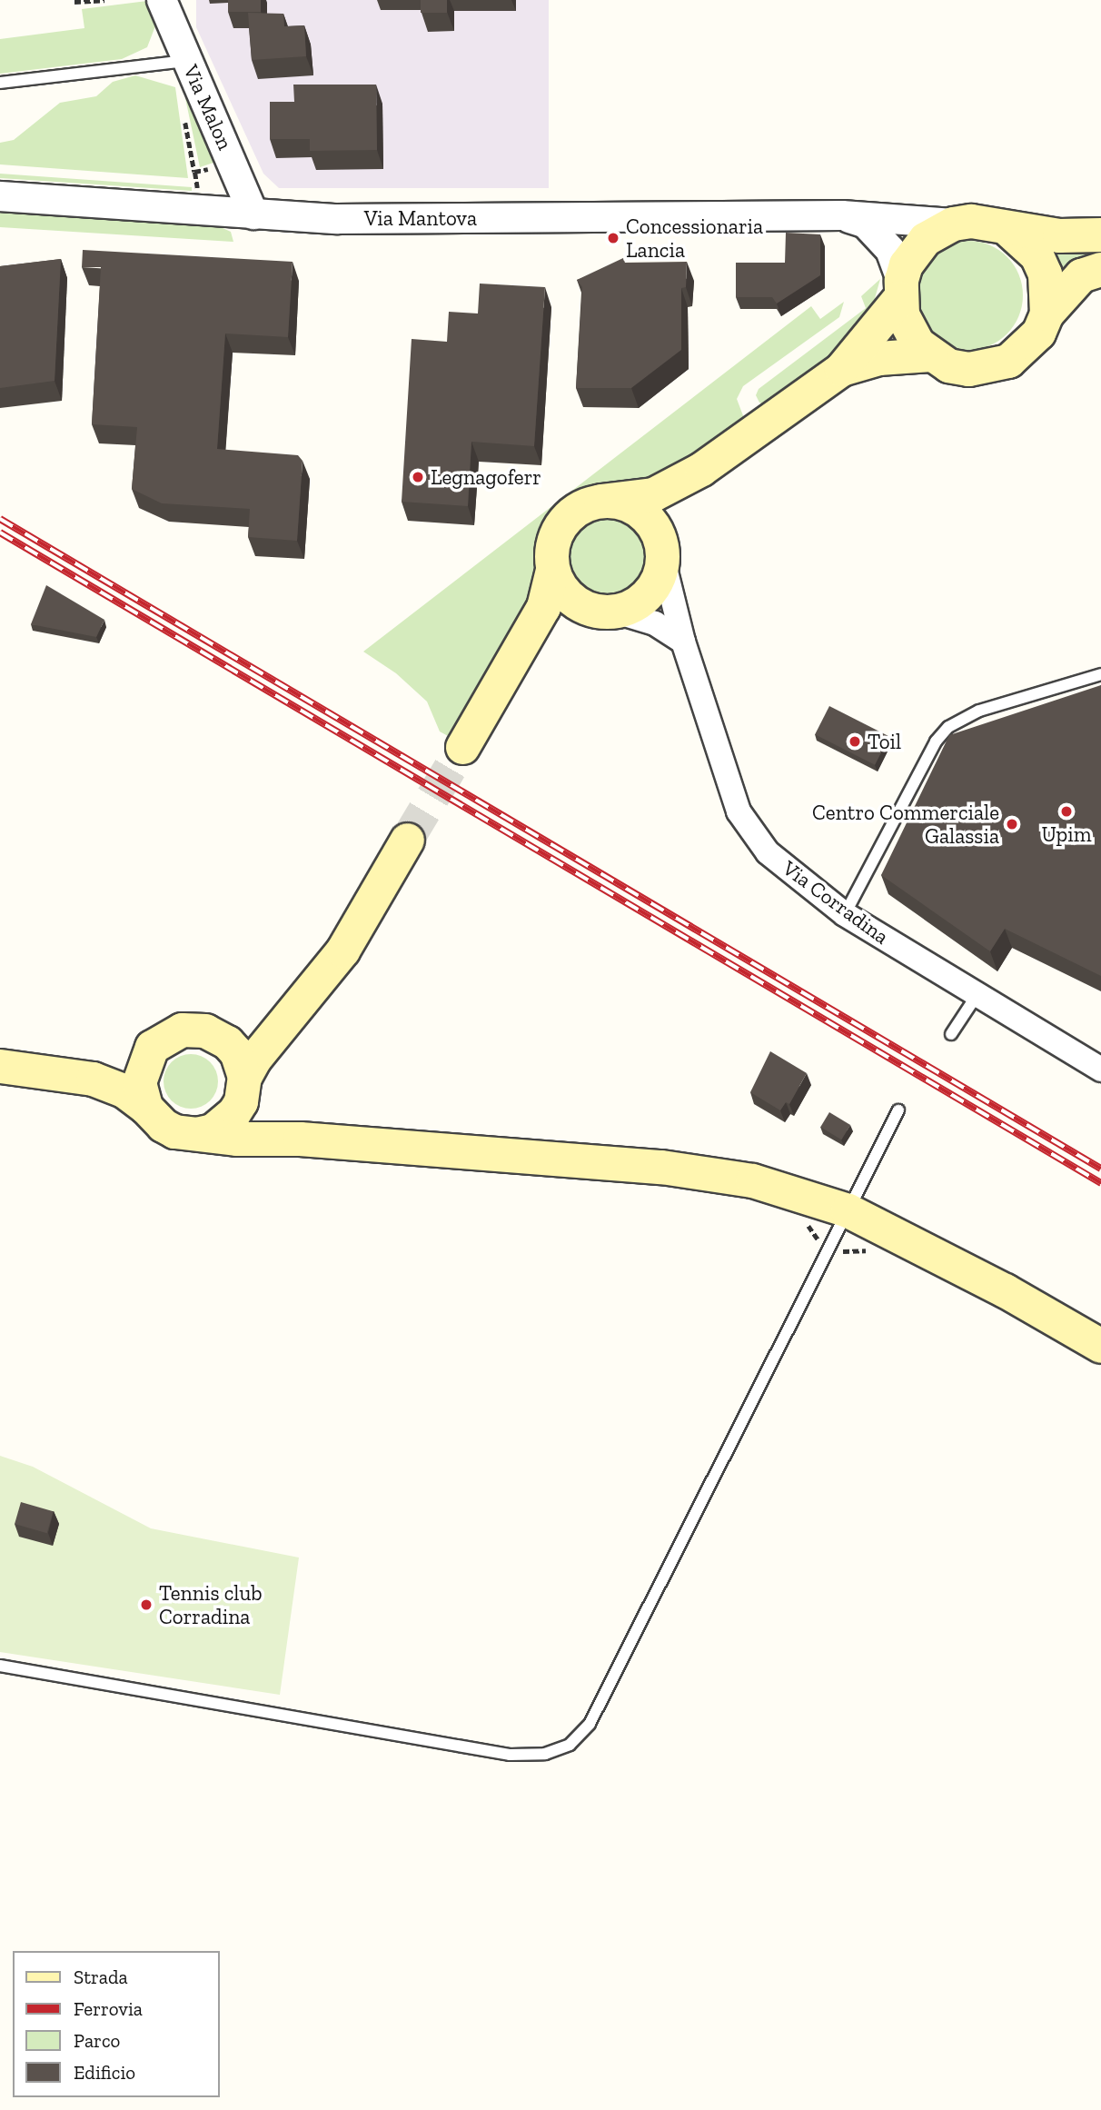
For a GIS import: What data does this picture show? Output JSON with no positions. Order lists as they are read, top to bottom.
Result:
{
  "streets": {
    "main road": ["Via Mantova"],
    "street": ["Via Malon", "Via Corradina"]
  },
  "crossings": [
    ["Via Malon", "Via Mantova"]
  ],
  "places": [
    "Concessionaria Lancia",
    "Legnagoferr",
    "Toil",
    "Upim",
    "Centro Commerciale Galassia",
    "Tennis club Corradina"
  ],
  "legend": [
    "Strada",
    "Ferrovia",
    "Parco",
    "Edificio"
  ]
}
